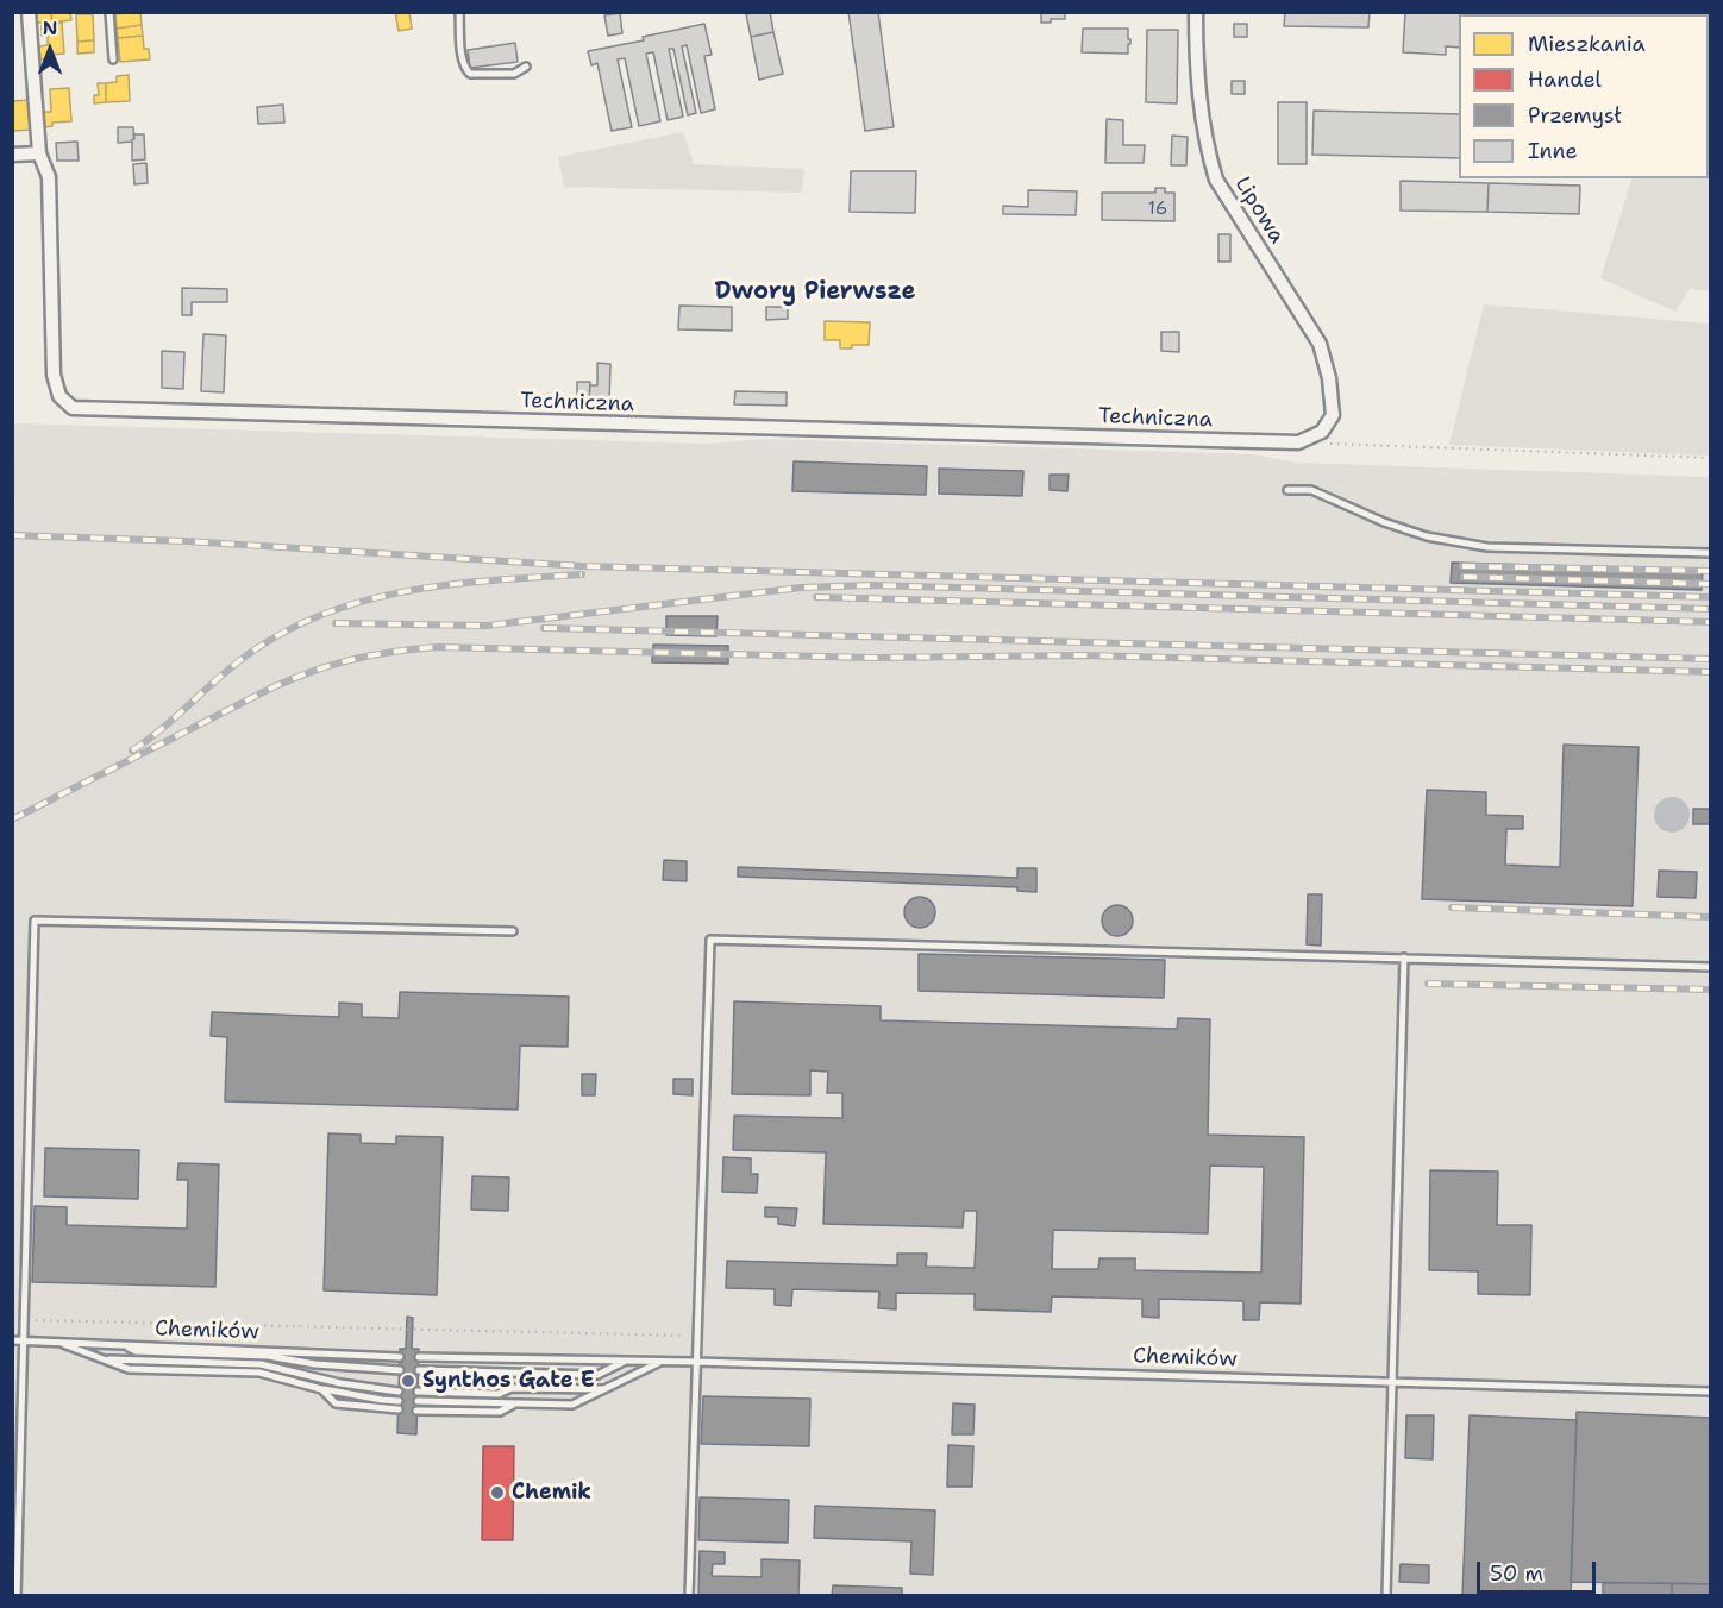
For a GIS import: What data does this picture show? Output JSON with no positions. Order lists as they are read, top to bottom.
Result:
{
  "streets": {
    "street": ["Lipowa", "Techniczna"],
    "lane": ["Chemików"]
  },
  "crossings": [
    ["Lipowa", "Techniczna"]
  ],
  "districts": ["Dwory Pierwsze"],
  "places": ["Synthos Gate E", "Chemik"],
  "house_numbers": ["16"],
  "legend": [
    "Mieszkania",
    "Handel",
    "Przemysł",
    "Inne"
  ],
  "scale_bar": "50 m",
  "north": "top"
}
